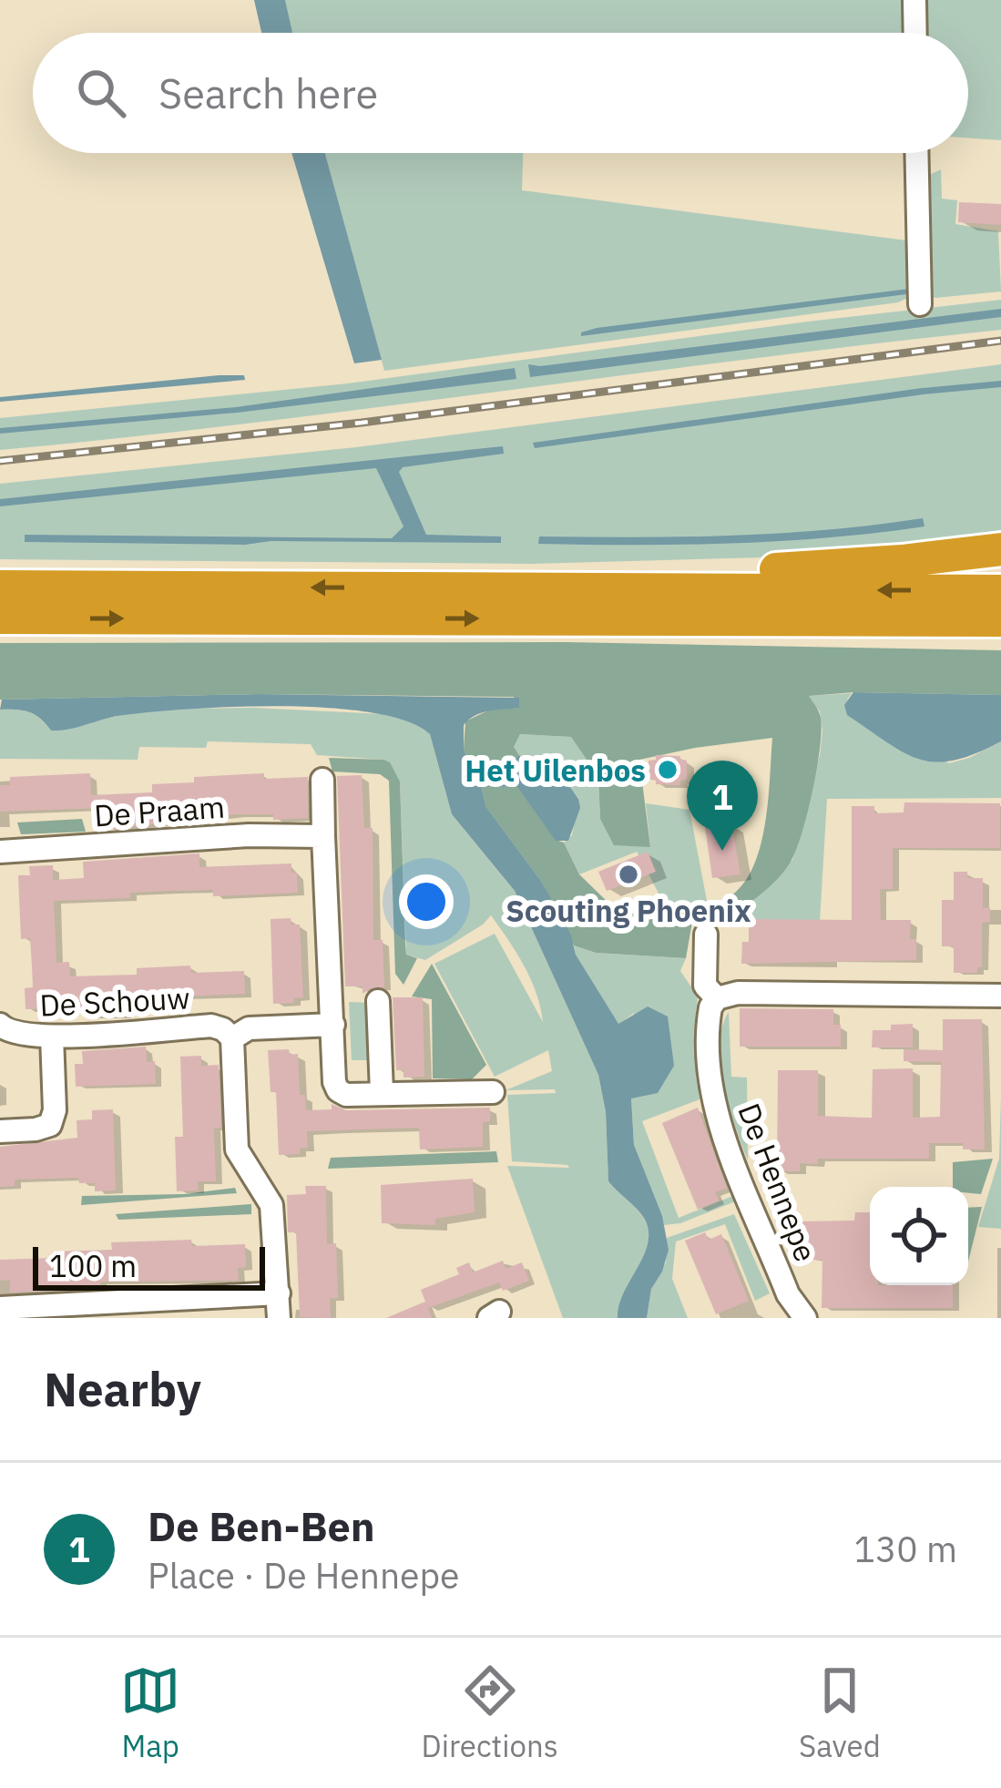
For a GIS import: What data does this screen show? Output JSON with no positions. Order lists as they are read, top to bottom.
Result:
{
  "streets": {
    "street": ["De Praam", "De Schouw", "De Hennepe"]
  },
  "places": ["Het Uilenbos", "Scouting Phoenix"],
  "scale_bar": "100 m",
  "page": {
    "search": "Search here",
    "pins": "1",
    "scale": "100 m",
    "heading": "Nearby",
    "list": [
      {
        "mark": "1",
        "name": "De Ben-Ben",
        "note": "Place · De Hennepe",
        "value": "130 m"
      }
    ],
    "nav": ["Map", "Directions", "Saved"]
  }
}
